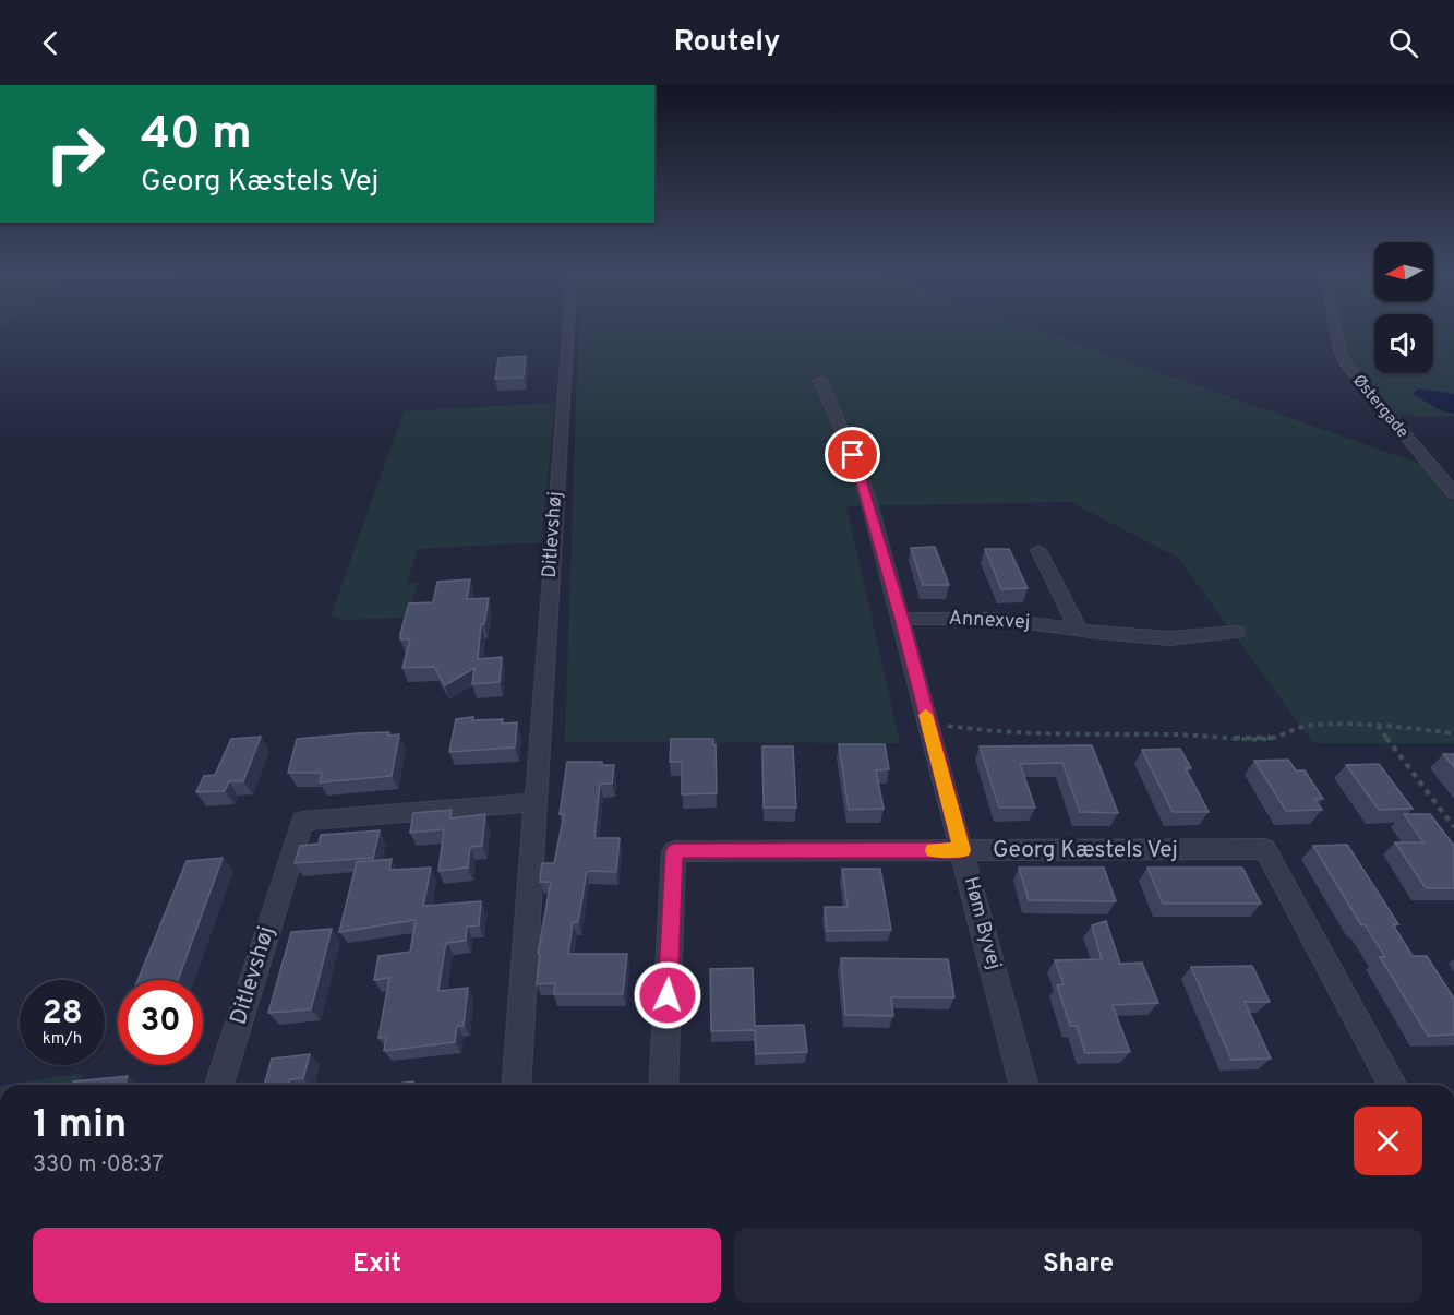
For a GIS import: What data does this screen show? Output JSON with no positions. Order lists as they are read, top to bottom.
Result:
{
  "streets": {
    "street": [
      "Østergade",
      "Ditlevshøj",
      "Annexvej",
      "Georg Kæstels Vej",
      "Høm Byvej"
    ]
  },
  "crossings": [
    ["Annexvej", "Høm Byvej"],
    ["Georg Kæstels Vej", "Høm Byvej"]
  ],
  "north": "left",
  "page": {
    "header": "Routely",
    "turn": ["40 m", "Georg Kæstels Vej"],
    "speed": "28 km/h",
    "limit": "30",
    "heading": ["1 min", "330 m · 08:37"],
    "buttons": ["Exit", "Share"]
  }
}
